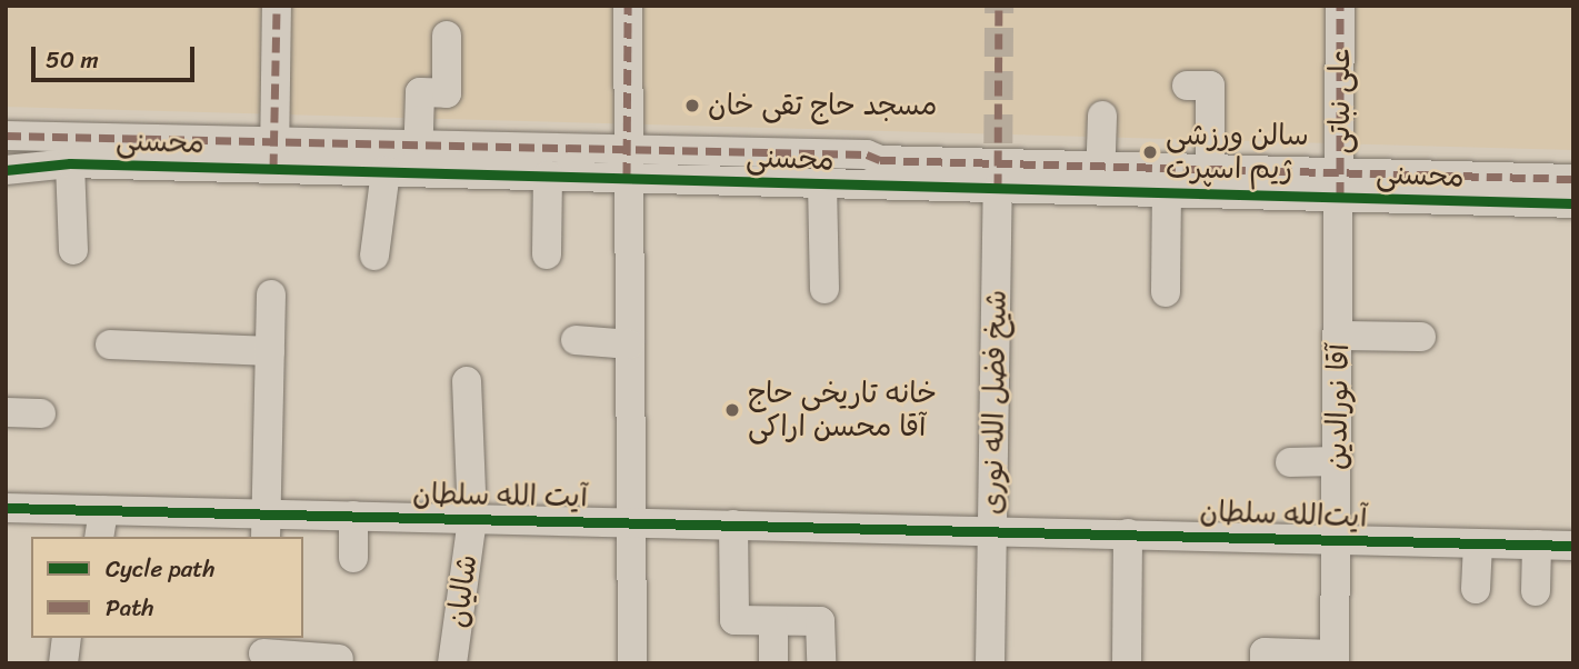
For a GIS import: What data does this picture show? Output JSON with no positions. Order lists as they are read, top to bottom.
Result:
{
  "streets": {
    "street": [
      "علی نباتی",
      "محسنی",
      "شیخ فضل الله نوری",
      "آقا نورالدین",
      "آیت الله سلطان",
      "آیت‌الله سلطان",
      "شالیان"
    ]
  },
  "crossings": [
    ["علی نباتی", "محسنی"],
    ["علی نباتی", "آقا نورالدین"],
    ["محسنی", "شیخ فضل الله نوری"],
    ["محسنی", "آقا نورالدین"],
    ["شیخ فضل الله نوری", "آیت الله سلطان"],
    ["شیخ فضل الله نوری", "آیت‌الله سلطان"],
    ["آقا نورالدین", "آیت‌الله سلطان"],
    ["آیت الله سلطان", "آیت‌الله سلطان"],
    ["آیت الله سلطان", "شالیان"]
  ],
  "places": ["مسجد حاج تقی خان", "سالن ورزشی ژیم اسپرت", "خانه تاریخی حاج آقا محسن اراکی"],
  "legend": ["Cycle path", "Path"],
  "scale_bar": "50 m"
}
